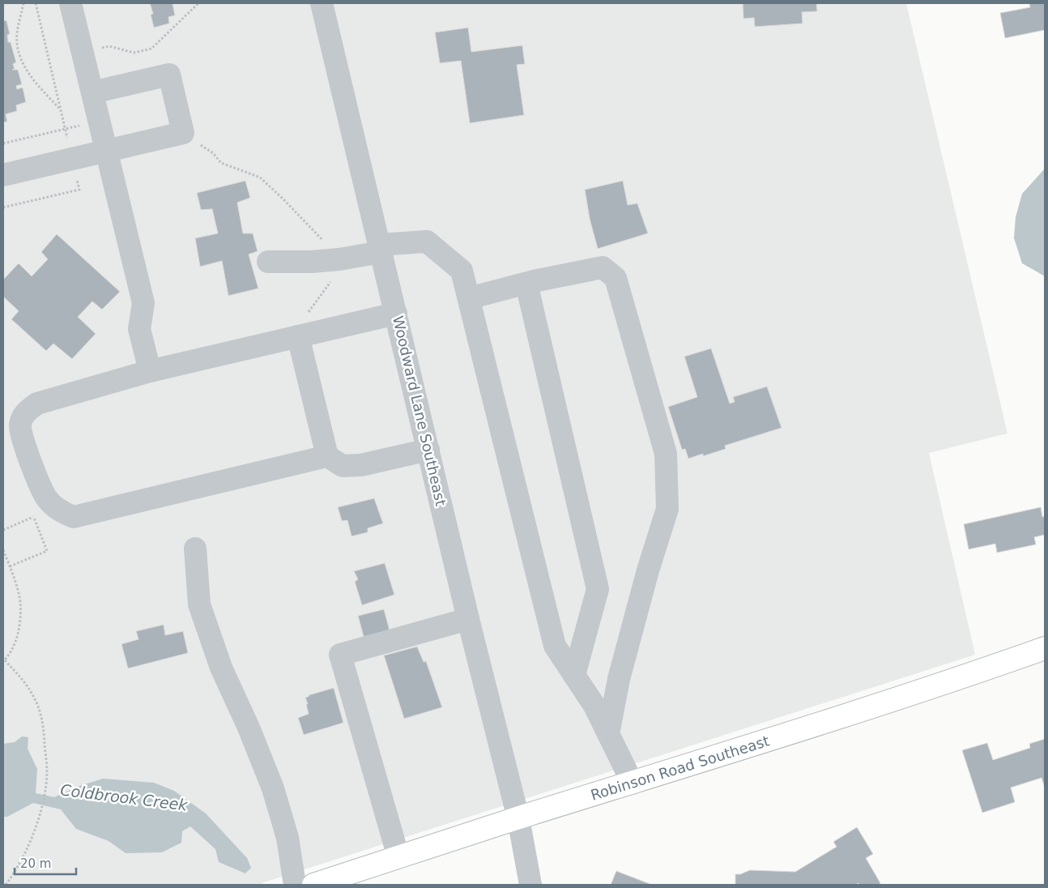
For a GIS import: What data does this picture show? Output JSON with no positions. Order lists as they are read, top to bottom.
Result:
{
  "streets": {
    "main road": ["Robinson Road Southeast"],
    "street": ["Woodward Lane Southeast"]
  },
  "crossings": [
    ["Woodward Lane Southeast", "Robinson Road Southeast"]
  ],
  "water": ["Coldbrook Creek"],
  "scale_bar": "20 m"
}
